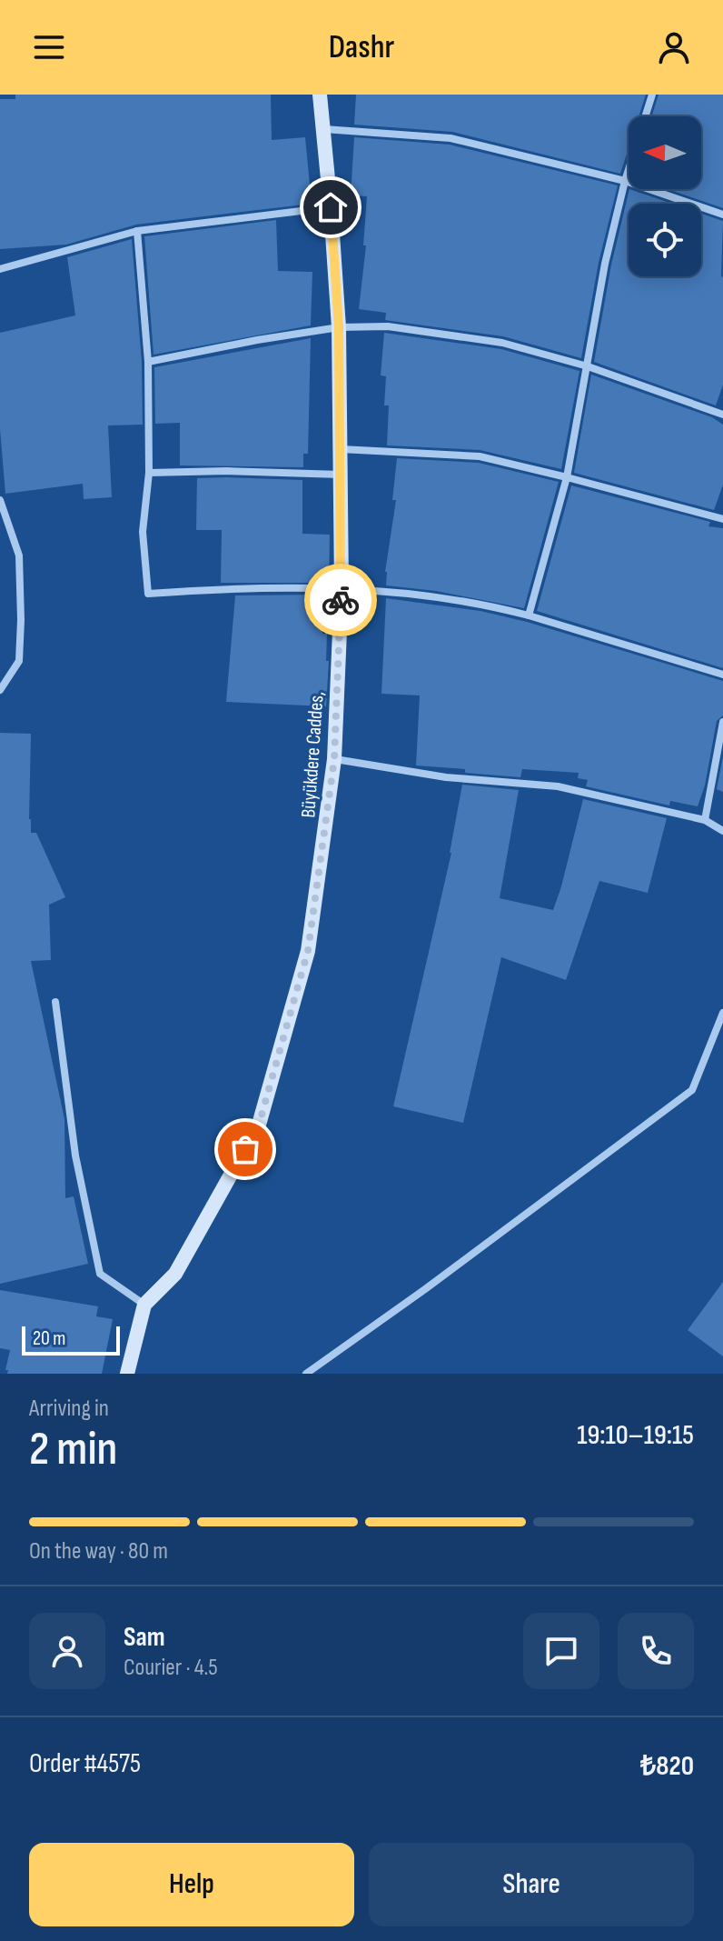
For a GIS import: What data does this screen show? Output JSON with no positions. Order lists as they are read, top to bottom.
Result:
{
  "streets": {
    "street": ["Büyükdere Caddes,"]
  },
  "scale_bar": "20 m",
  "north": "left",
  "page": {
    "header": "Dashr",
    "scale": "20 m",
    "heading": ["2 min", "Arriving in", "19:10–19:15"],
    "panel": [
      "Sam",
      "Courier · 4.5",
      "Order #4575",
      "₺820"
    ],
    "bar": "On the way · 80 m",
    "buttons": ["Help", "Share"]
  }
}
